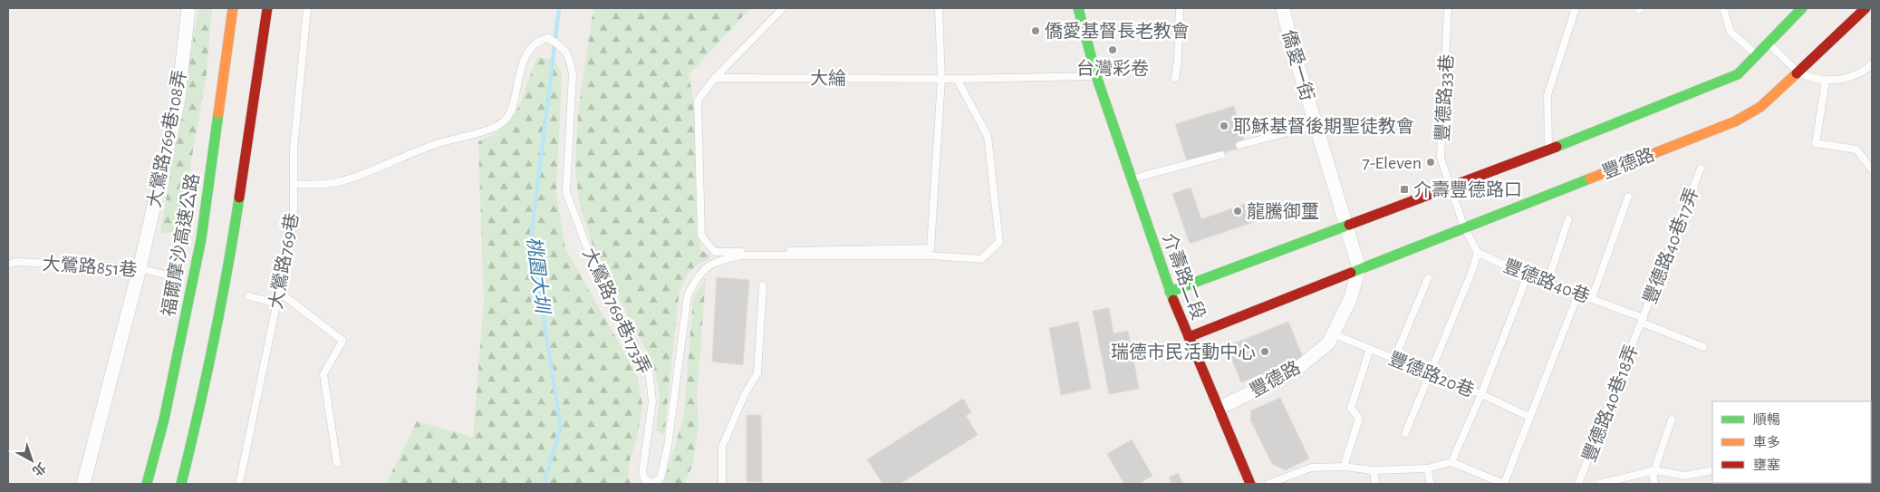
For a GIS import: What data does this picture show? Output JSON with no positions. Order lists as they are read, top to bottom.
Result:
{
  "streets": {
    "main road": ["豐德路", "福爾摩沙高速公路", "介壽路二段"],
    "street": ["僑愛一街", "大鶯路769巷108弄"],
    "lane": [
      "大綸",
      "豐德路33巷",
      "豐德路40巷17弄",
      "大鶯路769巷",
      "大鶯路851巷",
      "豐德路40巷",
      "大鶯路769巷173弄",
      "豐德路20巷",
      "豐德路40巷18弄"
    ]
  },
  "crossings": [
    ["大綸", "介壽路二段"],
    ["大綸", "大鶯路769巷173弄"],
    ["豐德路33巷", "豐德路"],
    ["大鶯路769巷108弄", "大鶯路851巷"],
    ["豐德路", "介壽路二段"],
    ["豐德路", "豐德路20巷"],
    ["豐德路40巷17弄", "豐德路40巷"],
    ["豐德路40巷17弄", "豐德路40巷18弄"],
    ["大鶯路769巷", "大鶯路769巷173弄"],
    ["豐德路40巷", "豐德路40巷18弄"]
  ],
  "water": ["桃園大圳"],
  "places": {
    "other": [
      "僑愛基督長老教會",
      "台灣彩卷",
      "耶穌基督後期聖徒教會",
      "7-Eleven",
      "龍騰御璽",
      "瑞德市民活動中心"
    ],
    "transit": ["介壽豐德路口"]
  },
  "legend": ["順暢", "車多", "壅塞"],
  "north": "bottom right"
}
